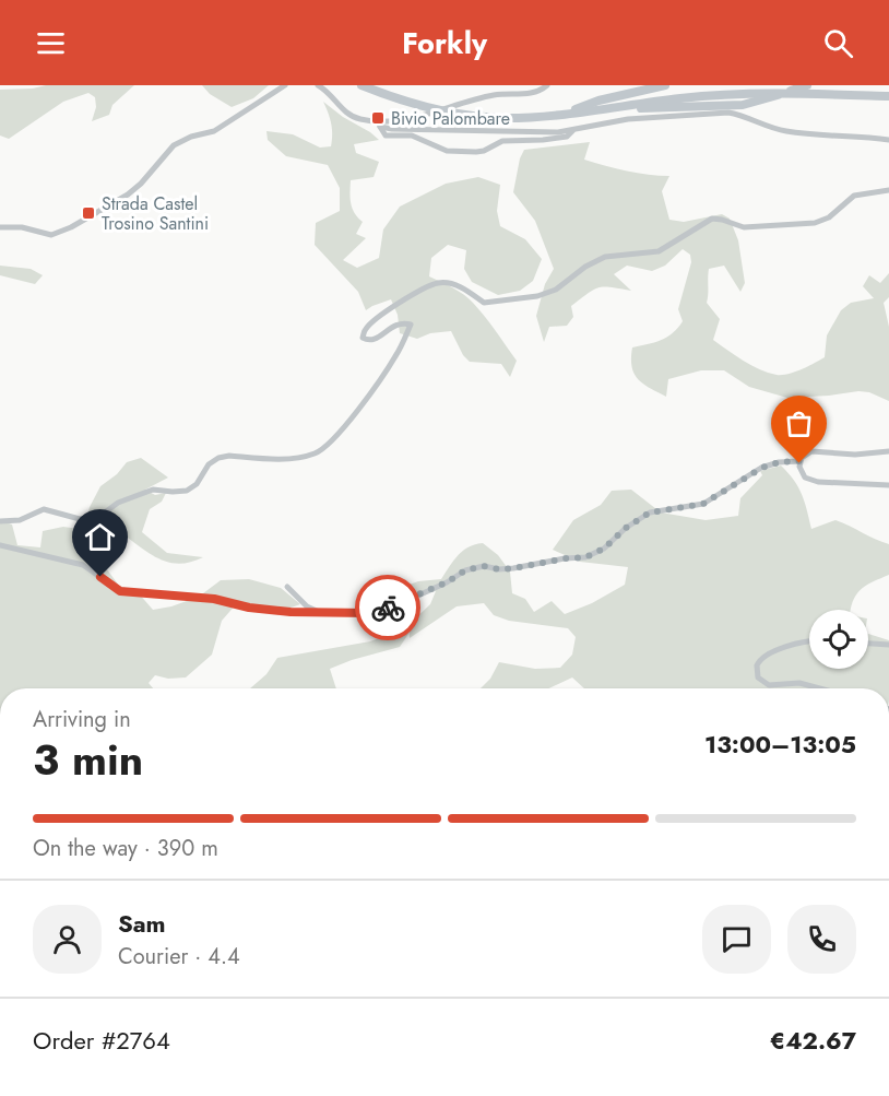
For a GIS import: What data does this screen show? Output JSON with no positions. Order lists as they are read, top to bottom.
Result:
{
  "places": {
    "transit": ["Bivio Palombare", "Strada Castel Trosino Santini"]
  },
  "page": {
    "header": "Forkly",
    "heading": ["3 min", "Arriving in", "13:00–13:05"],
    "panel": [
      "Sam",
      "Courier · 4.4",
      "Order #2764",
      "€42.67"
    ],
    "bar": "On the way · 390 m"
  }
}
